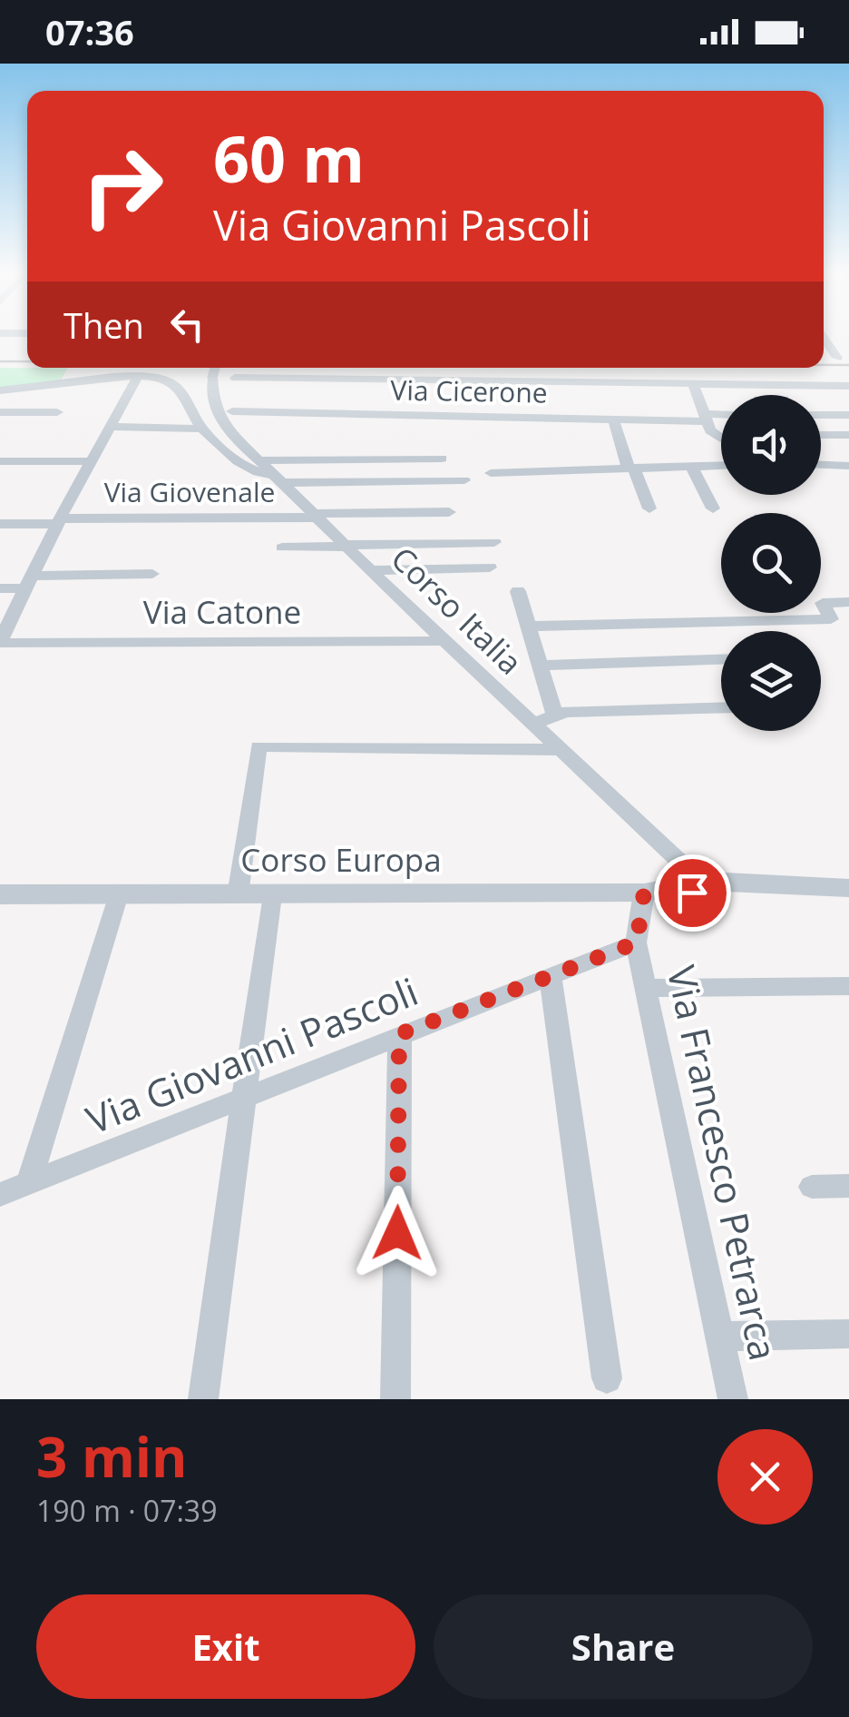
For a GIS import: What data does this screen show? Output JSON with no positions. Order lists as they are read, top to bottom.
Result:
{
  "streets": {
    "street": [
      "Via Cicerone",
      "Via Giovenale",
      "Corso Italia",
      "Via Catone",
      "Corso Europa",
      "Via Giovanni Pascoli",
      "Via Francesco Petrarca"
    ]
  },
  "crossings": [
    ["Via Giovenale", "Corso Italia"],
    ["Corso Italia", "Via Catone"],
    ["Corso Italia", "Corso Europa"],
    ["Via Giovanni Pascoli", "Via Francesco Petrarca"]
  ],
  "page": {
    "status": "07:36",
    "turn": ["60 m", "Via Giovanni Pascoli"],
    "then": "Then",
    "heading": ["3 min", "190 m · 07:39"],
    "buttons": ["Exit", "Share"]
  }
}
